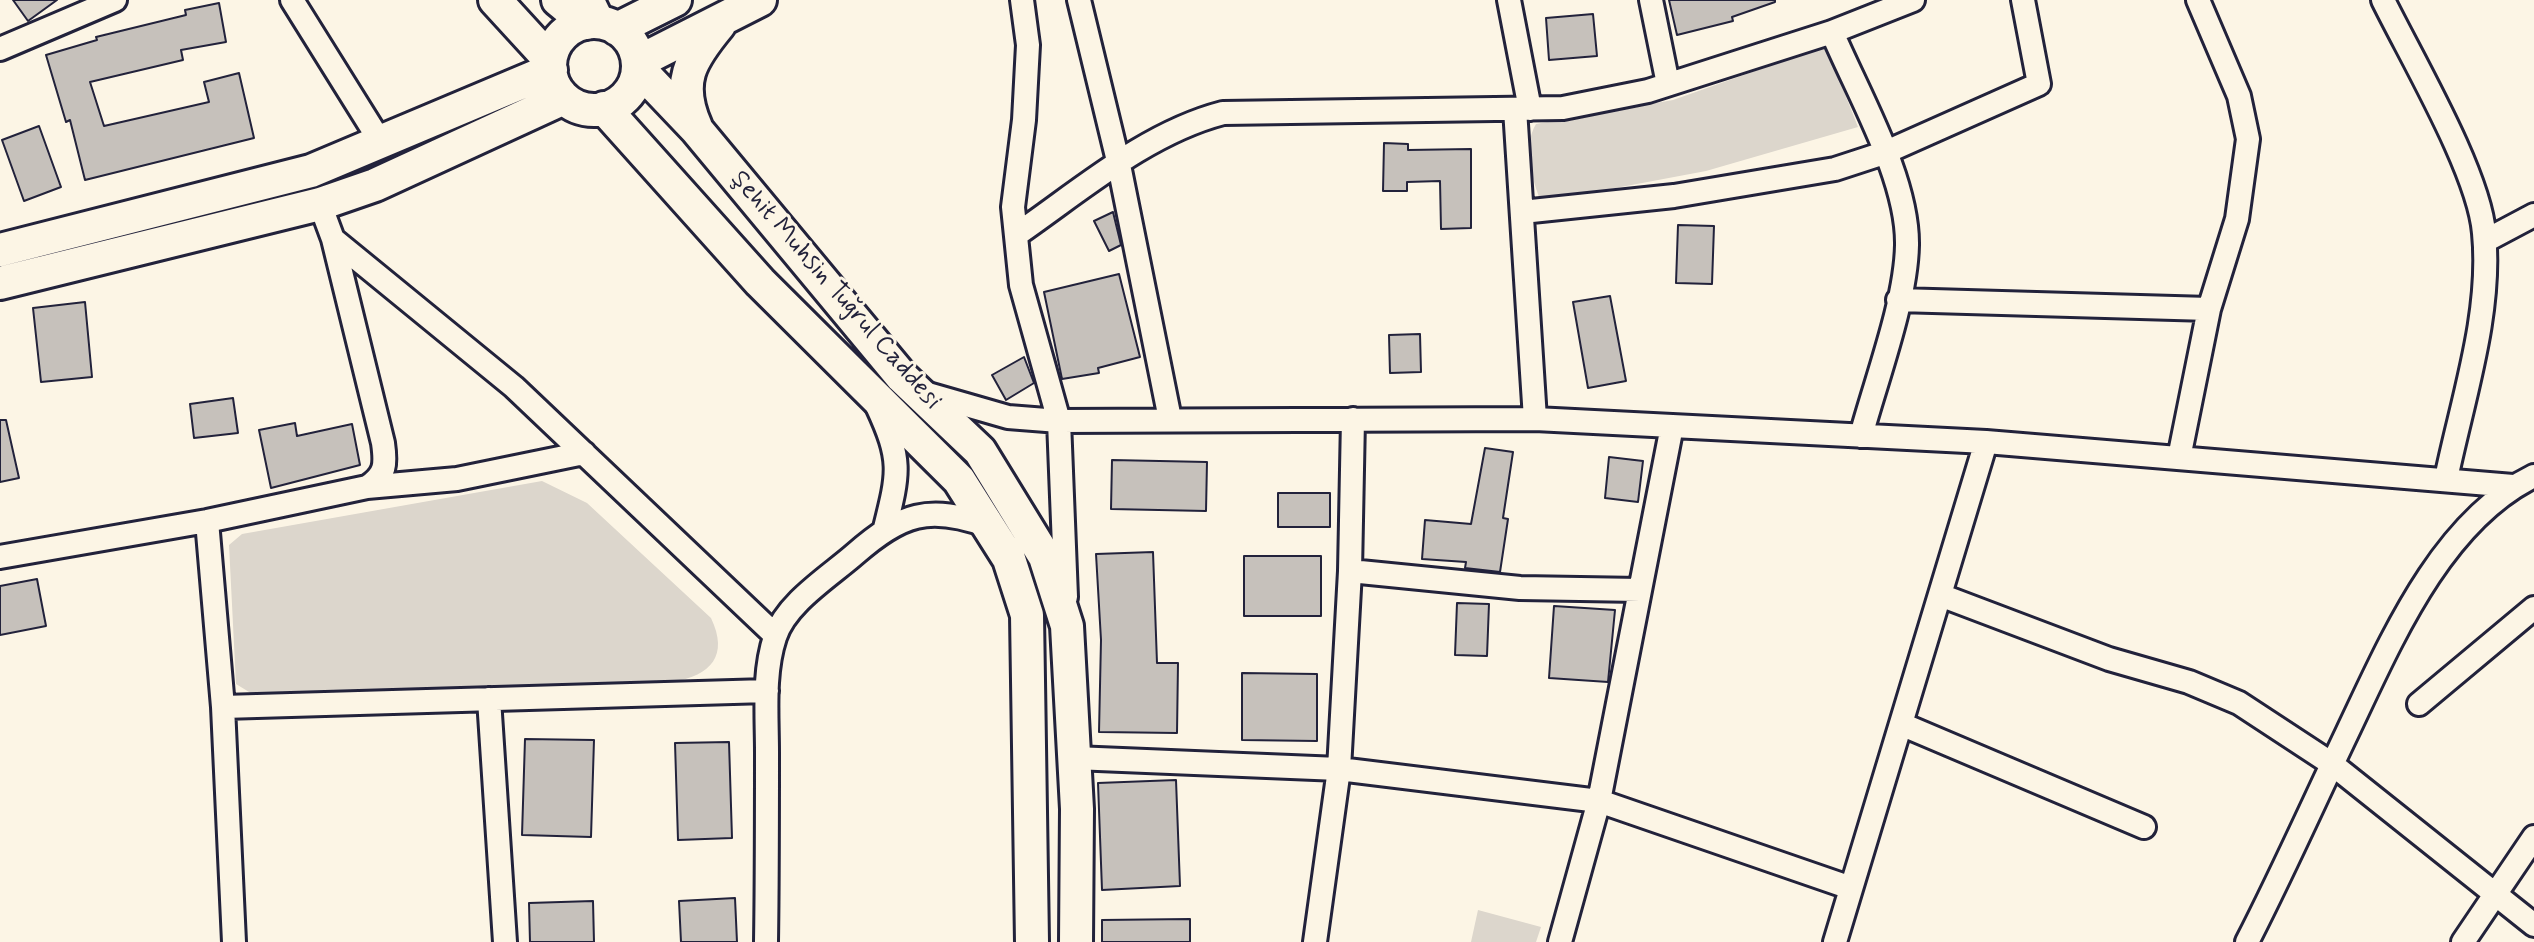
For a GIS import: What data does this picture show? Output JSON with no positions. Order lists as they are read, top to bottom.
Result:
{
  "streets": {
    "main road": ["Şehit Muhsin Tuğrul Caddesi"]
  }
}
